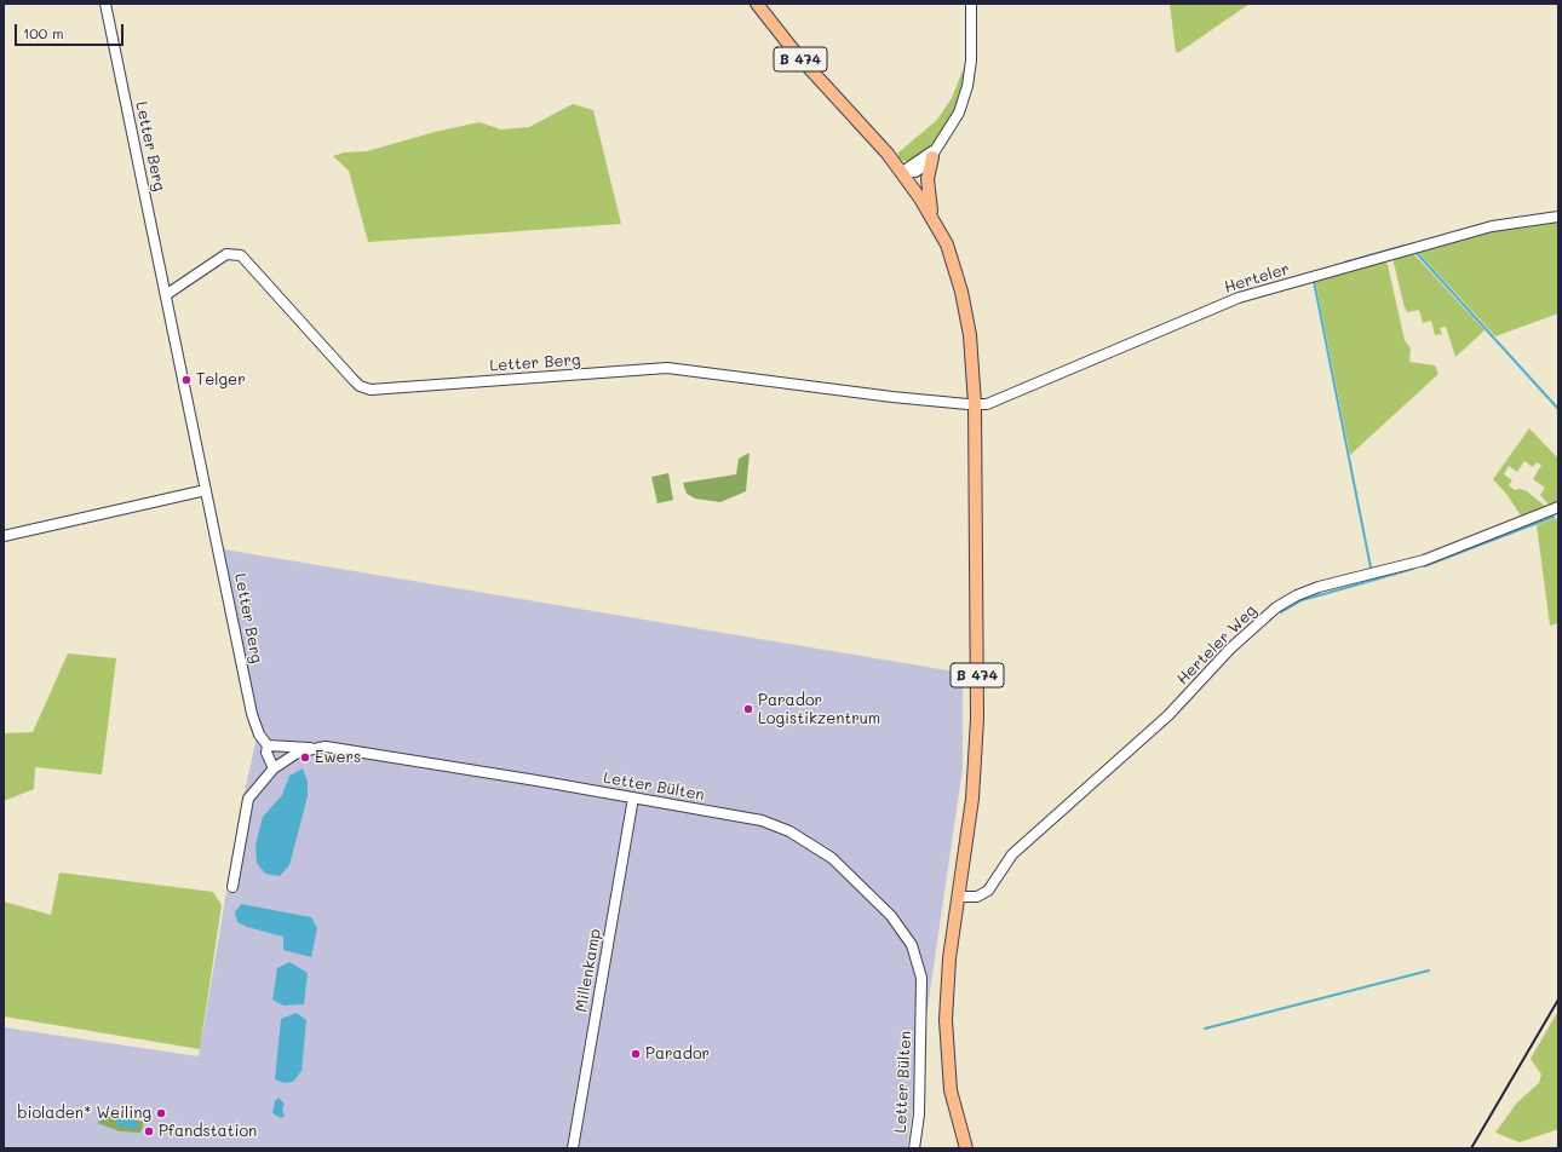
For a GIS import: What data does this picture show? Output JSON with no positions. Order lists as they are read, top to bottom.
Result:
{
  "streets": {
    "main road": ["B 474"],
    "street": [
      "Letter Berg",
      "Herteler",
      "Herteler Weg",
      "Letter Bülten",
      "Millenkamp"
    ]
  },
  "crossings": [
    ["B 474", "Letter Berg"],
    ["B 474", "Herteler"],
    ["B 474", "Herteler Weg"],
    ["Letter Berg", "Herteler"],
    ["Letter Bülten", "Millenkamp"]
  ],
  "places": [
    "Telger",
    "Parador Logistikzentrum",
    "Ewers",
    "Parador",
    "bioladen* Weiling",
    "Pfandstation"
  ],
  "scale_bar": "100 m"
}
